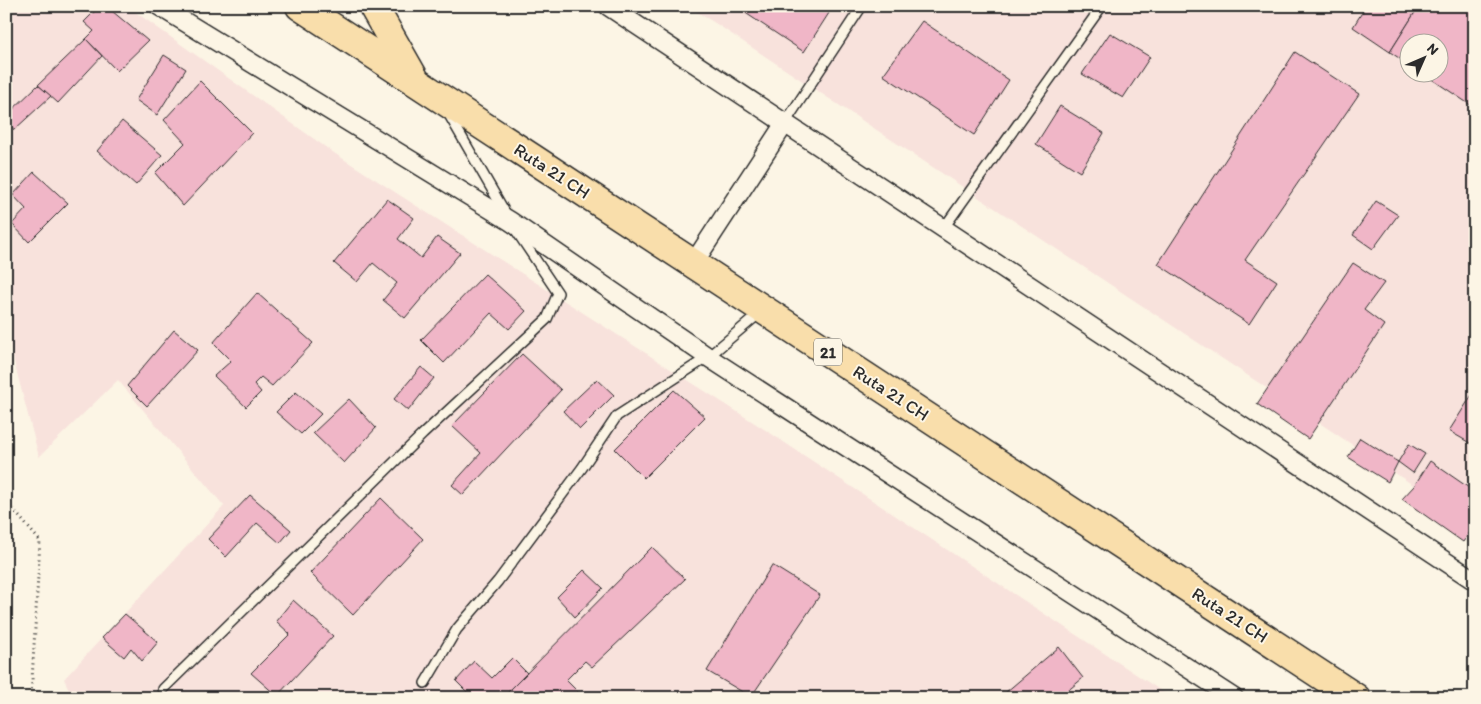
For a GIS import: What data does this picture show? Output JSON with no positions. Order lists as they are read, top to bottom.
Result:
{
  "streets": {
    "highway": ["Ruta 21 CH", "21"]
  },
  "north": "top right"
}
